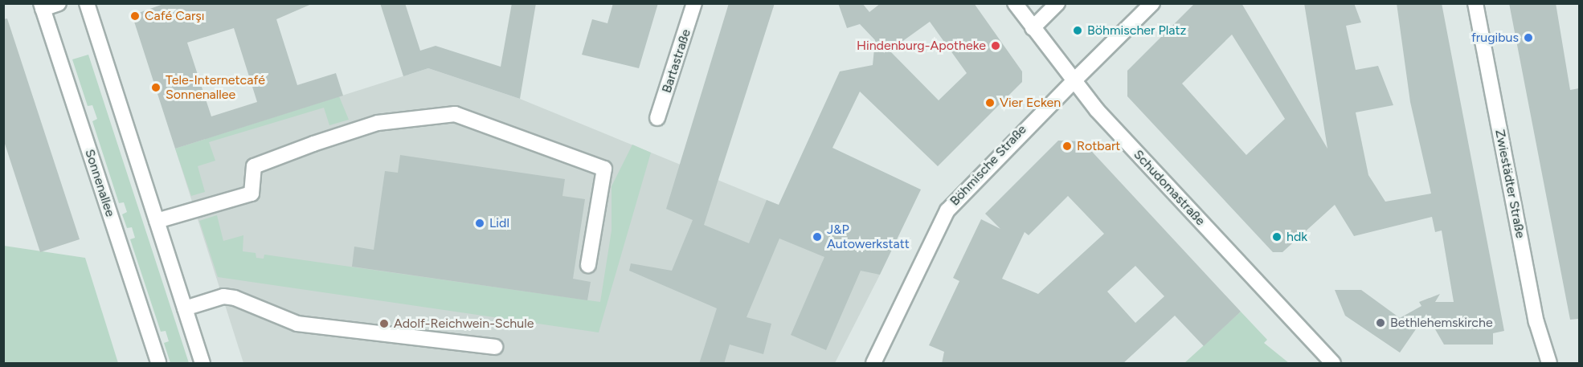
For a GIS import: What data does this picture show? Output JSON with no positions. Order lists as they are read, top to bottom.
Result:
{
  "streets": {
    "street": [
      "Bartastraße",
      "Böhmische Straße",
      "Sonnenallee",
      "Zwiestädter Straße",
      "Schudomastraße"
    ]
  },
  "crossings": [
    ["Böhmische Straße", "Schudomastraße"]
  ],
  "places": [
    "Café Carşı",
    "Böhmischer Platz",
    "frugibus",
    "Hindenburg-Apotheke",
    "Tele-Internetcafé Sonnenallee",
    "Vier Ecken",
    "Rotbart",
    "Lidl",
    "J&P Autowerkstatt",
    "hdk",
    "Bethlehemskirche",
    "Adolf-Reichwein-Schule"
  ]
}
